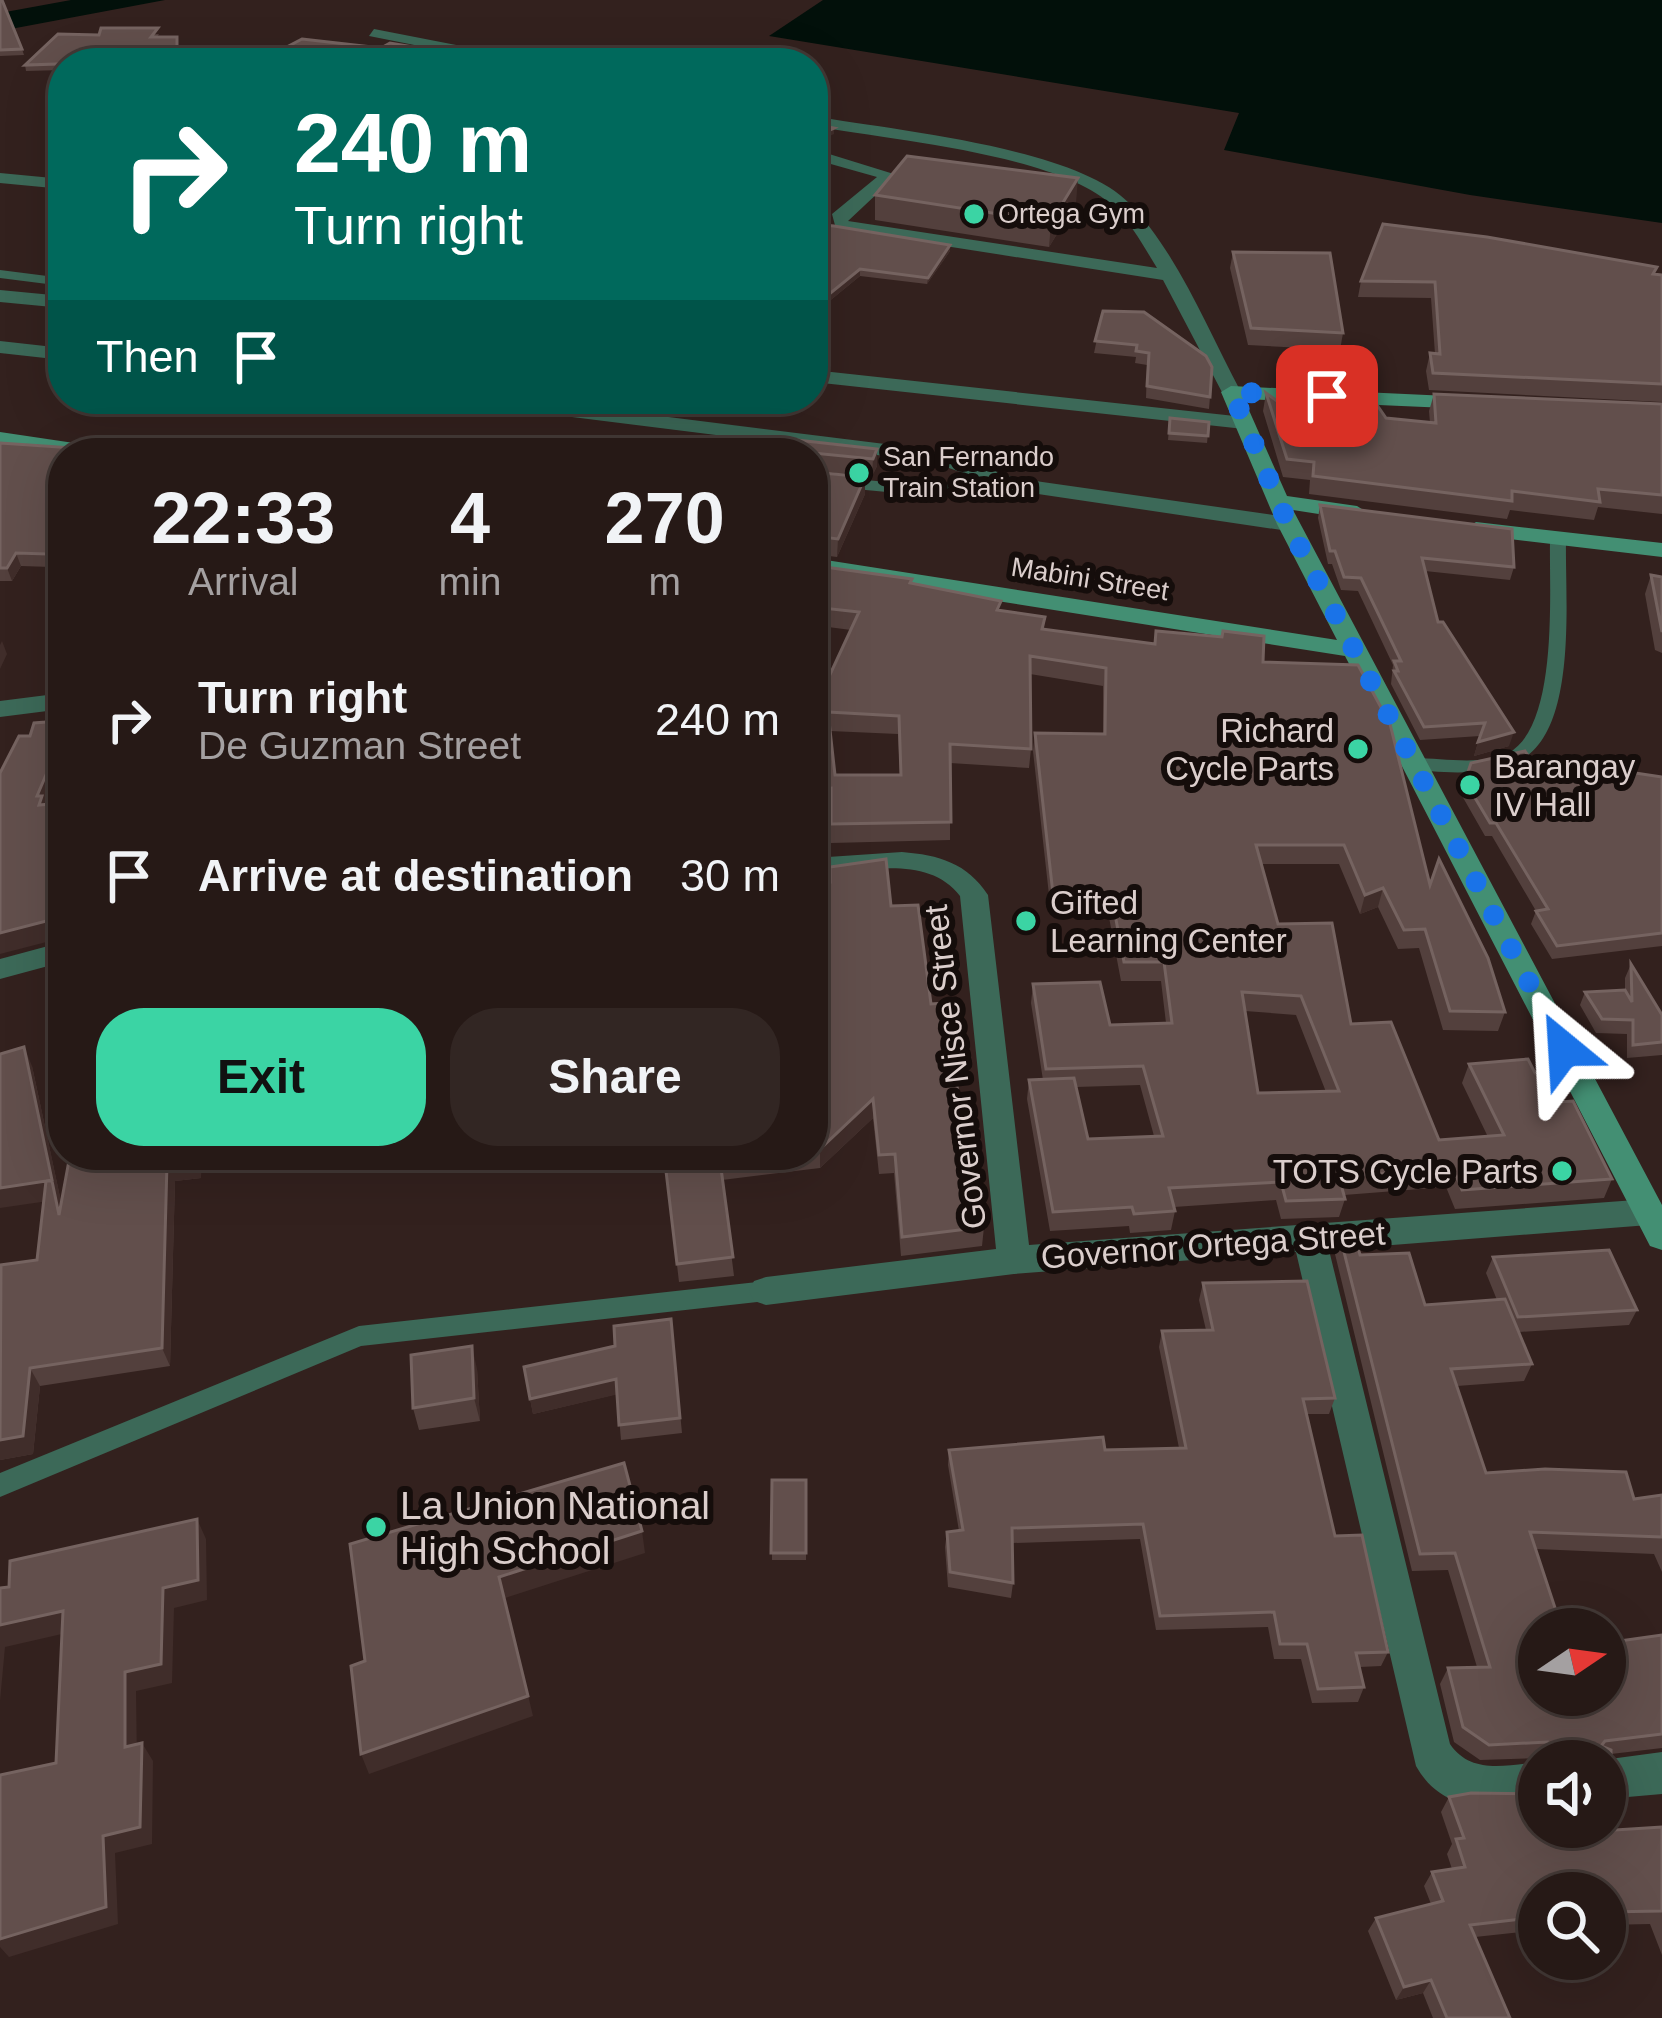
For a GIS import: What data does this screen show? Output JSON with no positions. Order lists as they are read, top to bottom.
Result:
{
  "streets": {
    "main road": ["Mabini Street"],
    "street": ["Governor Nisce Street", "Governor Ortega Street"]
  },
  "crossings": [
    ["Governor Nisce Street", "Governor Ortega Street"]
  ],
  "places": [
    "Ortega Gym",
    "San Fernando Train Station",
    "Richard Cycle Parts",
    "Barangay IV Hall",
    "Gifted Learning Center",
    "TOTS Cycle Parts",
    "La Union National High School"
  ],
  "north": "right",
  "page": {
    "turn": ["240 m", "Turn right"],
    "then": "Then",
    "eta": [
      "22:33",
      "Arrival",
      "4",
      "min",
      "270",
      "m"
    ],
    "list": [
      {
        "name": "Turn right",
        "note": "De Guzman Street",
        "value": "240 m"
      },
      {
        "name": "Arrive at destination",
        "value": "30 m"
      }
    ],
    "buttons": ["Exit", "Share"]
  }
}
